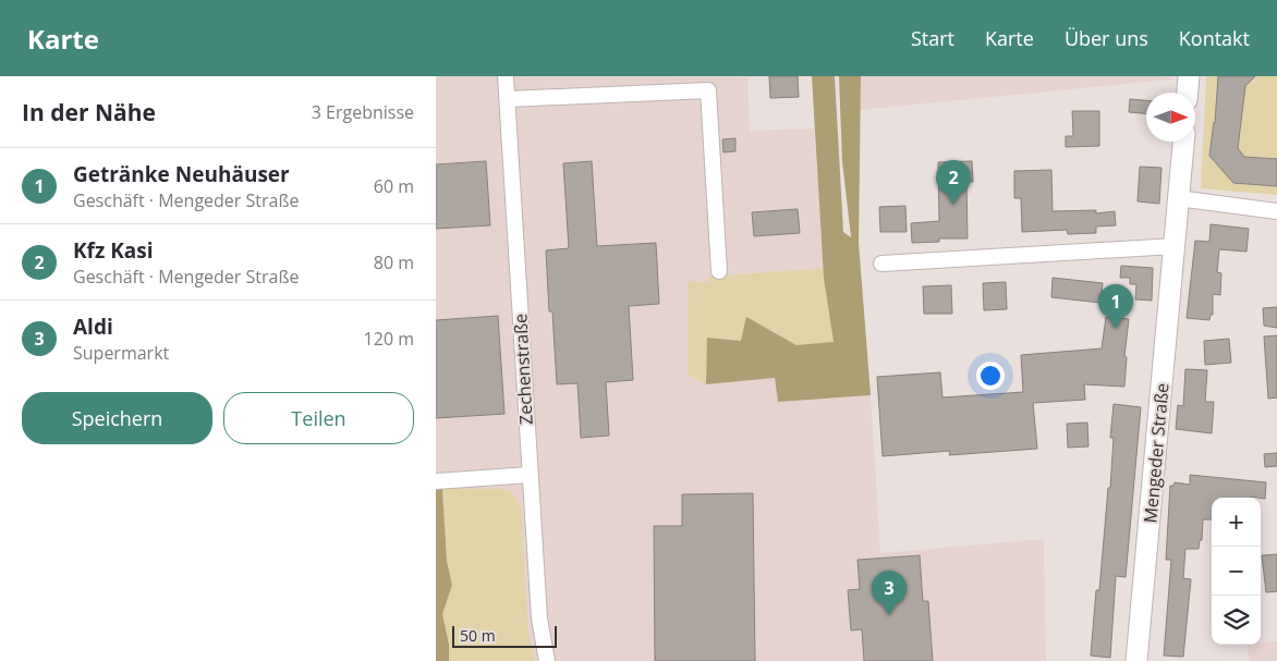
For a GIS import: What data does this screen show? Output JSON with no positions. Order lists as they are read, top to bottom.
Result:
{
  "streets": {
    "main road": ["Mengeder Straße"],
    "street": ["Zechenstraße"]
  },
  "scale_bar": "50 m",
  "north": "right",
  "page": {
    "header": "Karte",
    "nav": [
      "Start",
      "Karte",
      "Über uns",
      "Kontakt"
    ],
    "heading": ["In der Nähe", "3 Ergebnisse"],
    "list": [
      {
        "mark": "1",
        "name": "Getränke Neuhäuser",
        "note": "Geschäft · Mengeder Straße",
        "value": "60 m"
      },
      {
        "mark": "2",
        "name": "Kfz Kasi",
        "note": "Geschäft · Mengeder Straße",
        "value": "80 m"
      },
      {
        "mark": "3",
        "name": "Aldi",
        "note": "Supermarkt",
        "value": "120 m"
      }
    ],
    "pins": ["2", "1", "3"],
    "buttons": ["Speichern", "Teilen"],
    "map_buttons": ["+", "−"],
    "scale": "50 m"
  }
}
